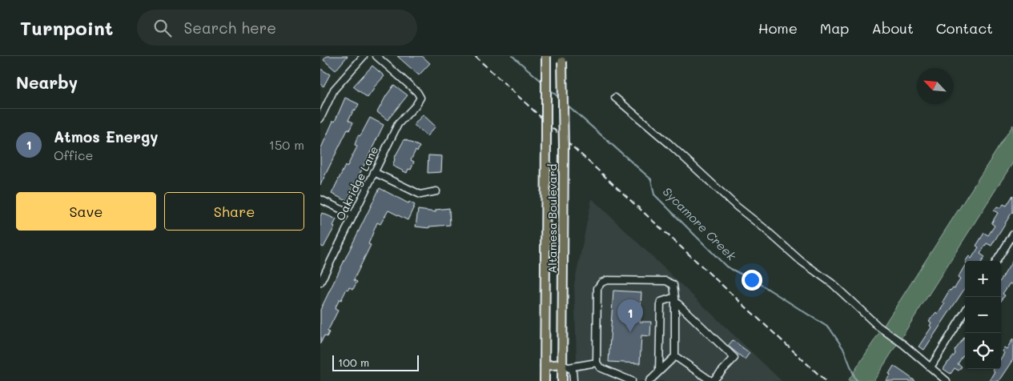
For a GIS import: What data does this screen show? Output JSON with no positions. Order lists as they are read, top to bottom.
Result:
{
  "streets": {
    "main road": ["Altamesa Boulevard"],
    "street": ["Oakridge Lane"]
  },
  "water": ["Sycamore Creek"],
  "scale_bar": "100 m",
  "north": "top left",
  "page": {
    "header": "Turnpoint",
    "search": "Search here",
    "nav": [
      "Home",
      "Map",
      "About",
      "Contact"
    ],
    "heading": "Nearby",
    "list": [
      {
        "mark": "1",
        "name": "Atmos Energy",
        "note": "Office",
        "value": "150 m"
      }
    ],
    "buttons": ["Save", "Share"],
    "map_buttons": ["+", "−"],
    "pins": "1",
    "scale": "100 m"
  }
}
